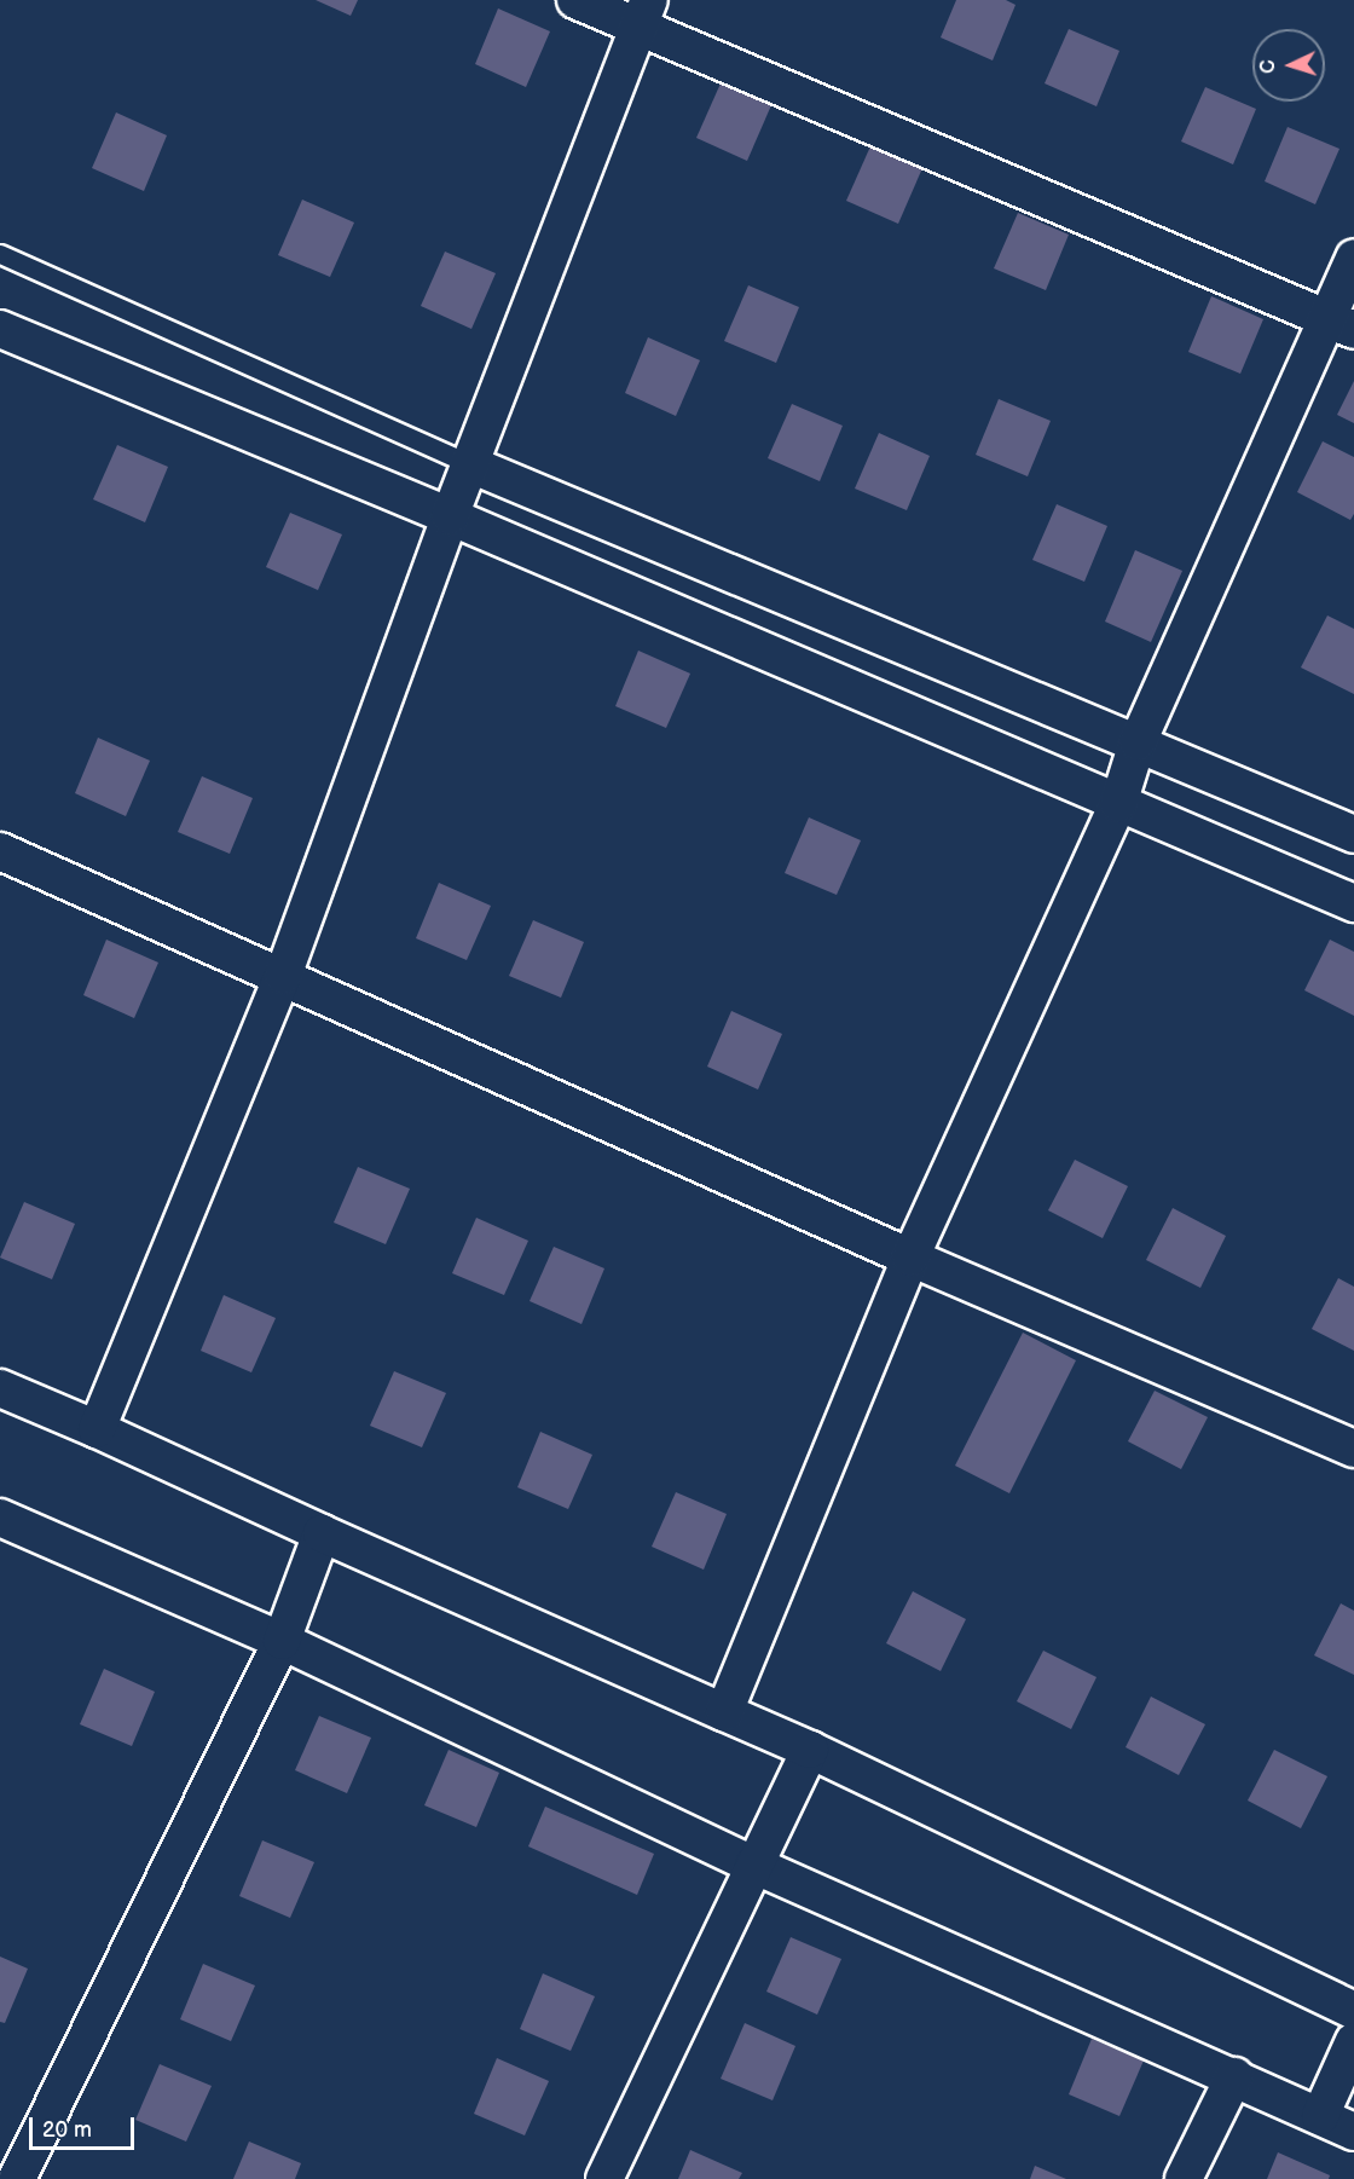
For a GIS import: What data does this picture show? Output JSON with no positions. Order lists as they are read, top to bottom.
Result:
{
  "scale_bar": "20 m",
  "north": "left"
}
